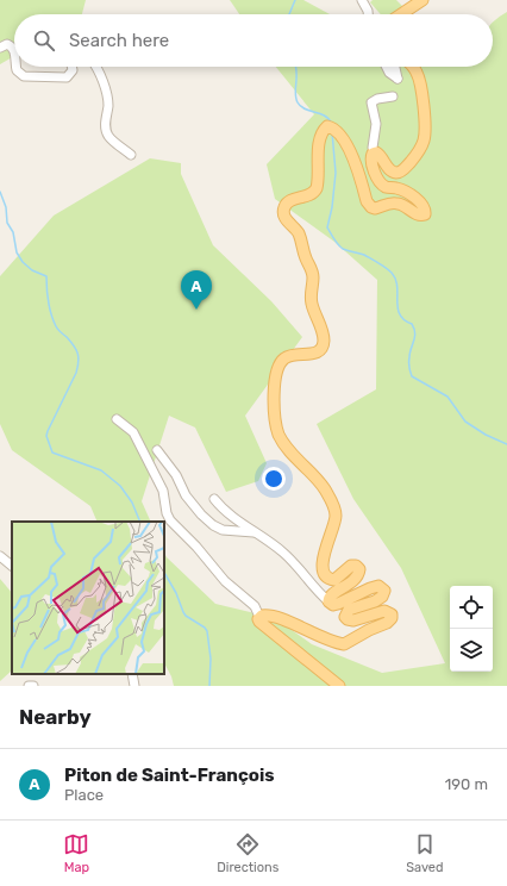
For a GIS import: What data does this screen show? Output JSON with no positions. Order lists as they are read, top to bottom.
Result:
{
  "page": {
    "search": "Search here",
    "pins": "A",
    "heading": "Nearby",
    "list": [
      {
        "mark": "A",
        "name": "Piton de Saint-François",
        "note": "Place",
        "value": "190 m"
      }
    ],
    "nav": ["Map", "Directions", "Saved"]
  }
}
